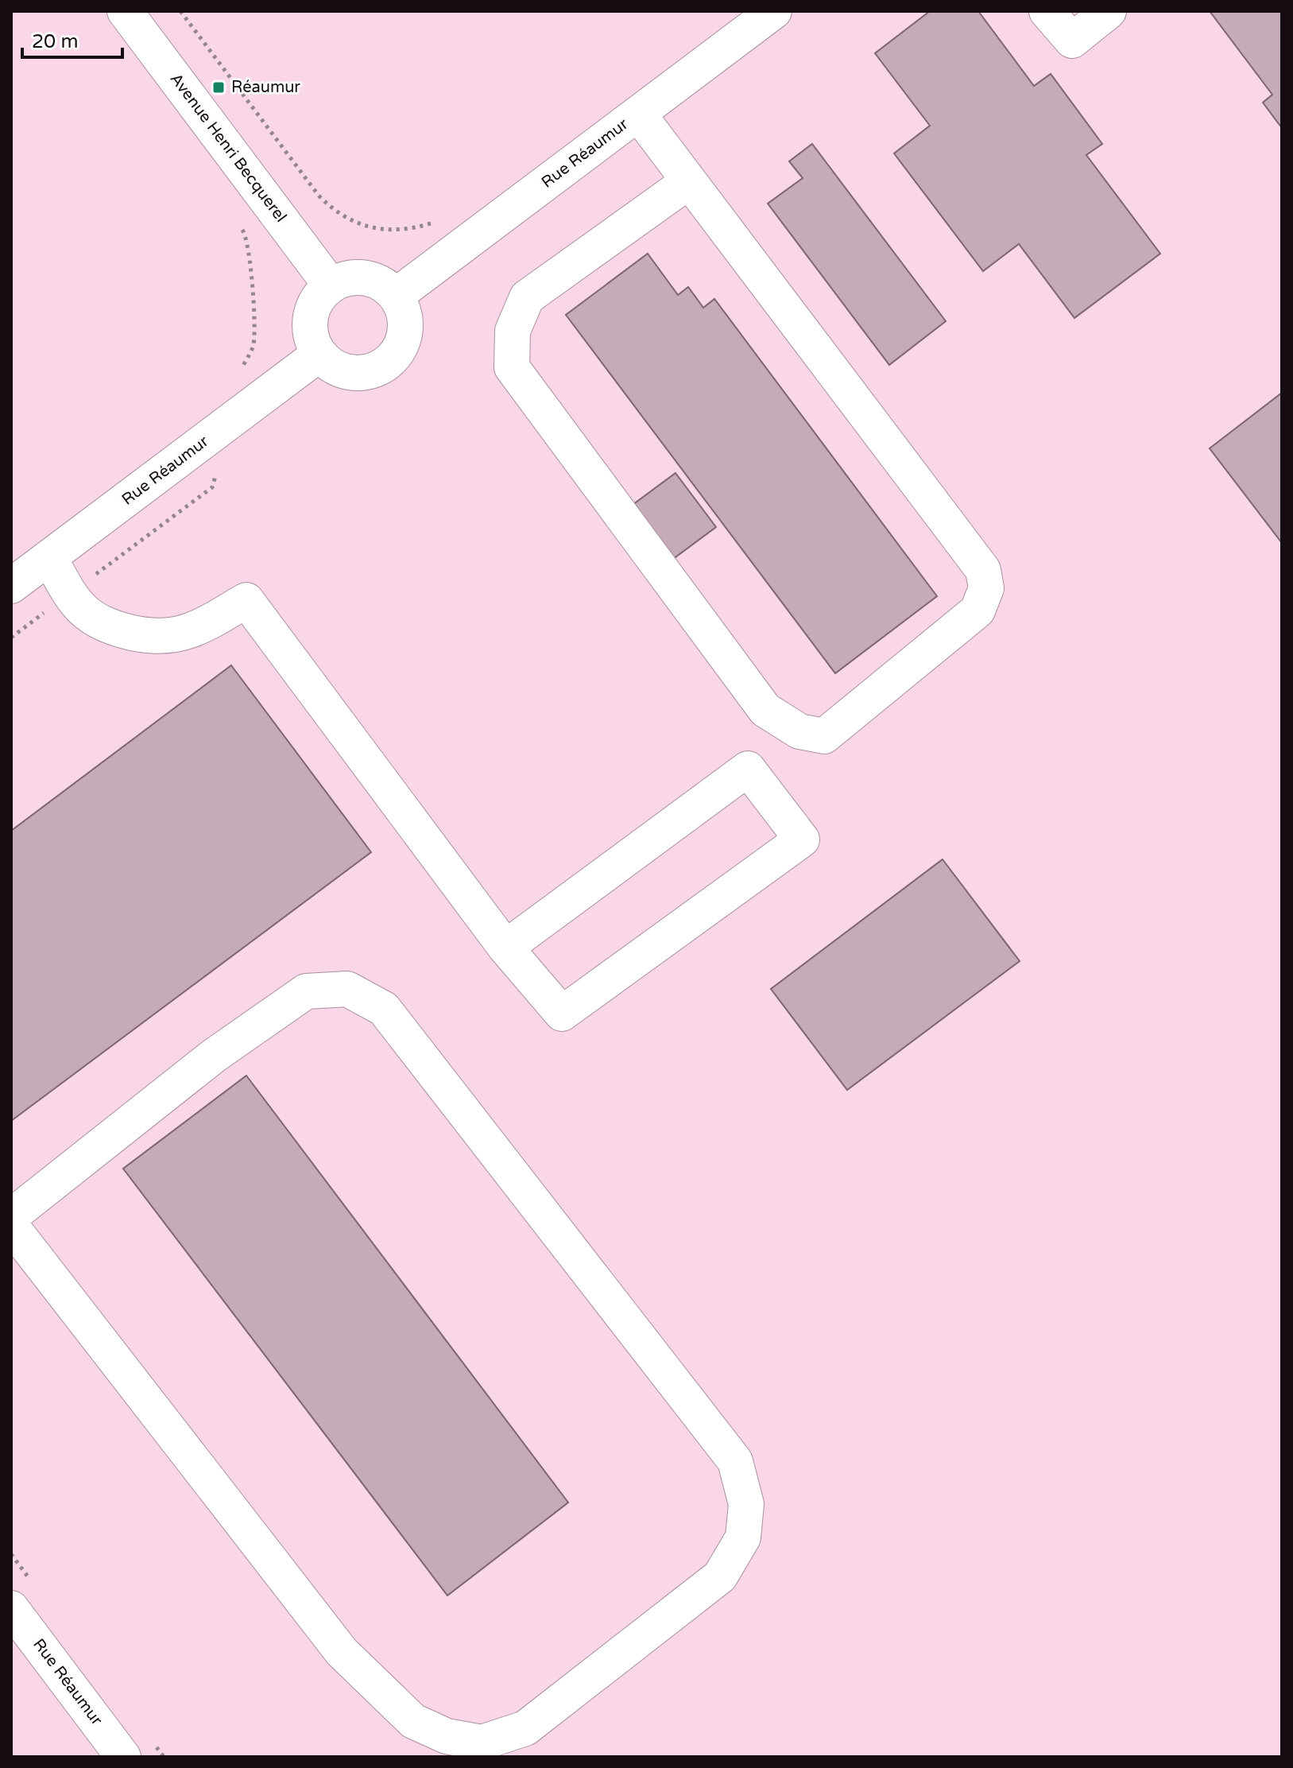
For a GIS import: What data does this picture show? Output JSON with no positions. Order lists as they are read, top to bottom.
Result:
{
  "streets": {
    "street": ["Avenue Henri Becquerel", "Rue Réaumur"]
  },
  "crossings": [
    ["Avenue Henri Becquerel", "Rue Réaumur"]
  ],
  "places": {
    "transit": ["Réaumur"]
  },
  "scale_bar": "20 m"
}
